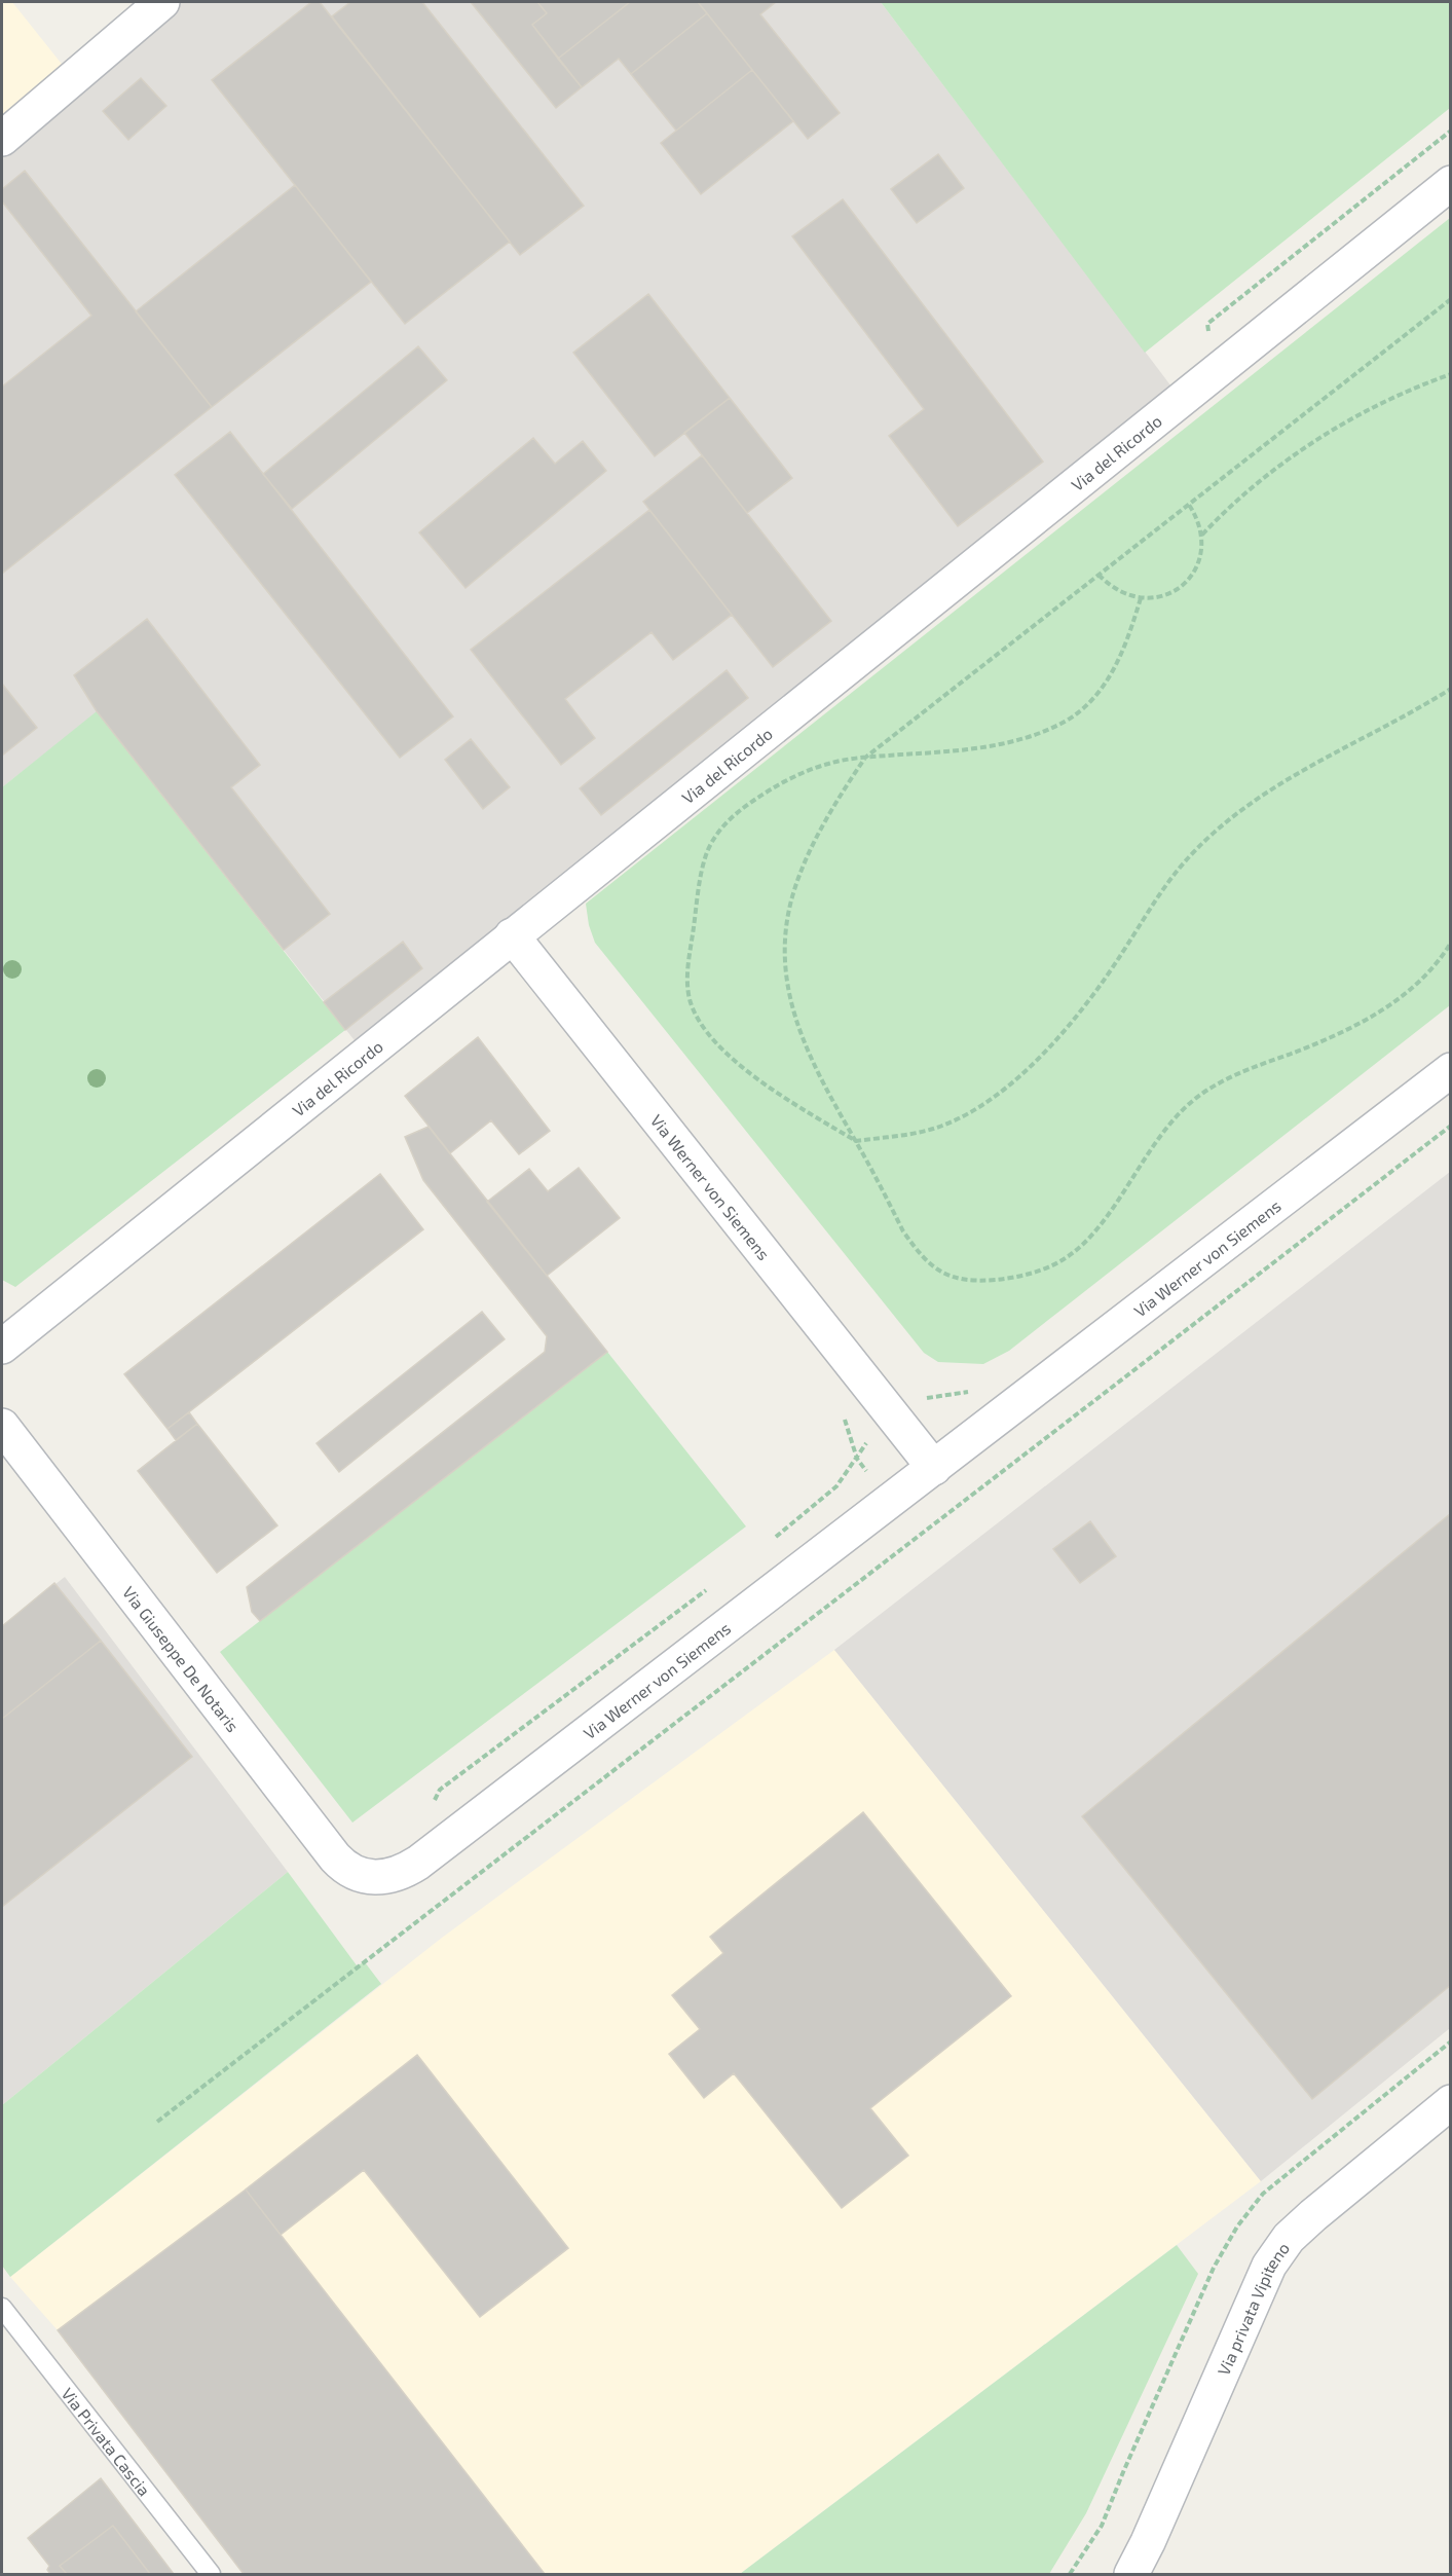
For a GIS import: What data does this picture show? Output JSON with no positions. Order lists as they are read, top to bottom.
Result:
{
  "streets": {
    "street": [
      "Via del Ricordo",
      "Via Werner von Siemens",
      "Via Giuseppe De Notaris",
      "Via privata Vipiteno"
    ],
    "lane": ["Via Privata Cascia"]
  },
  "crossings": [
    ["Via del Ricordo", "Via Werner von Siemens"],
    ["Via Werner von Siemens", "Via Giuseppe De Notaris"]
  ]
}
